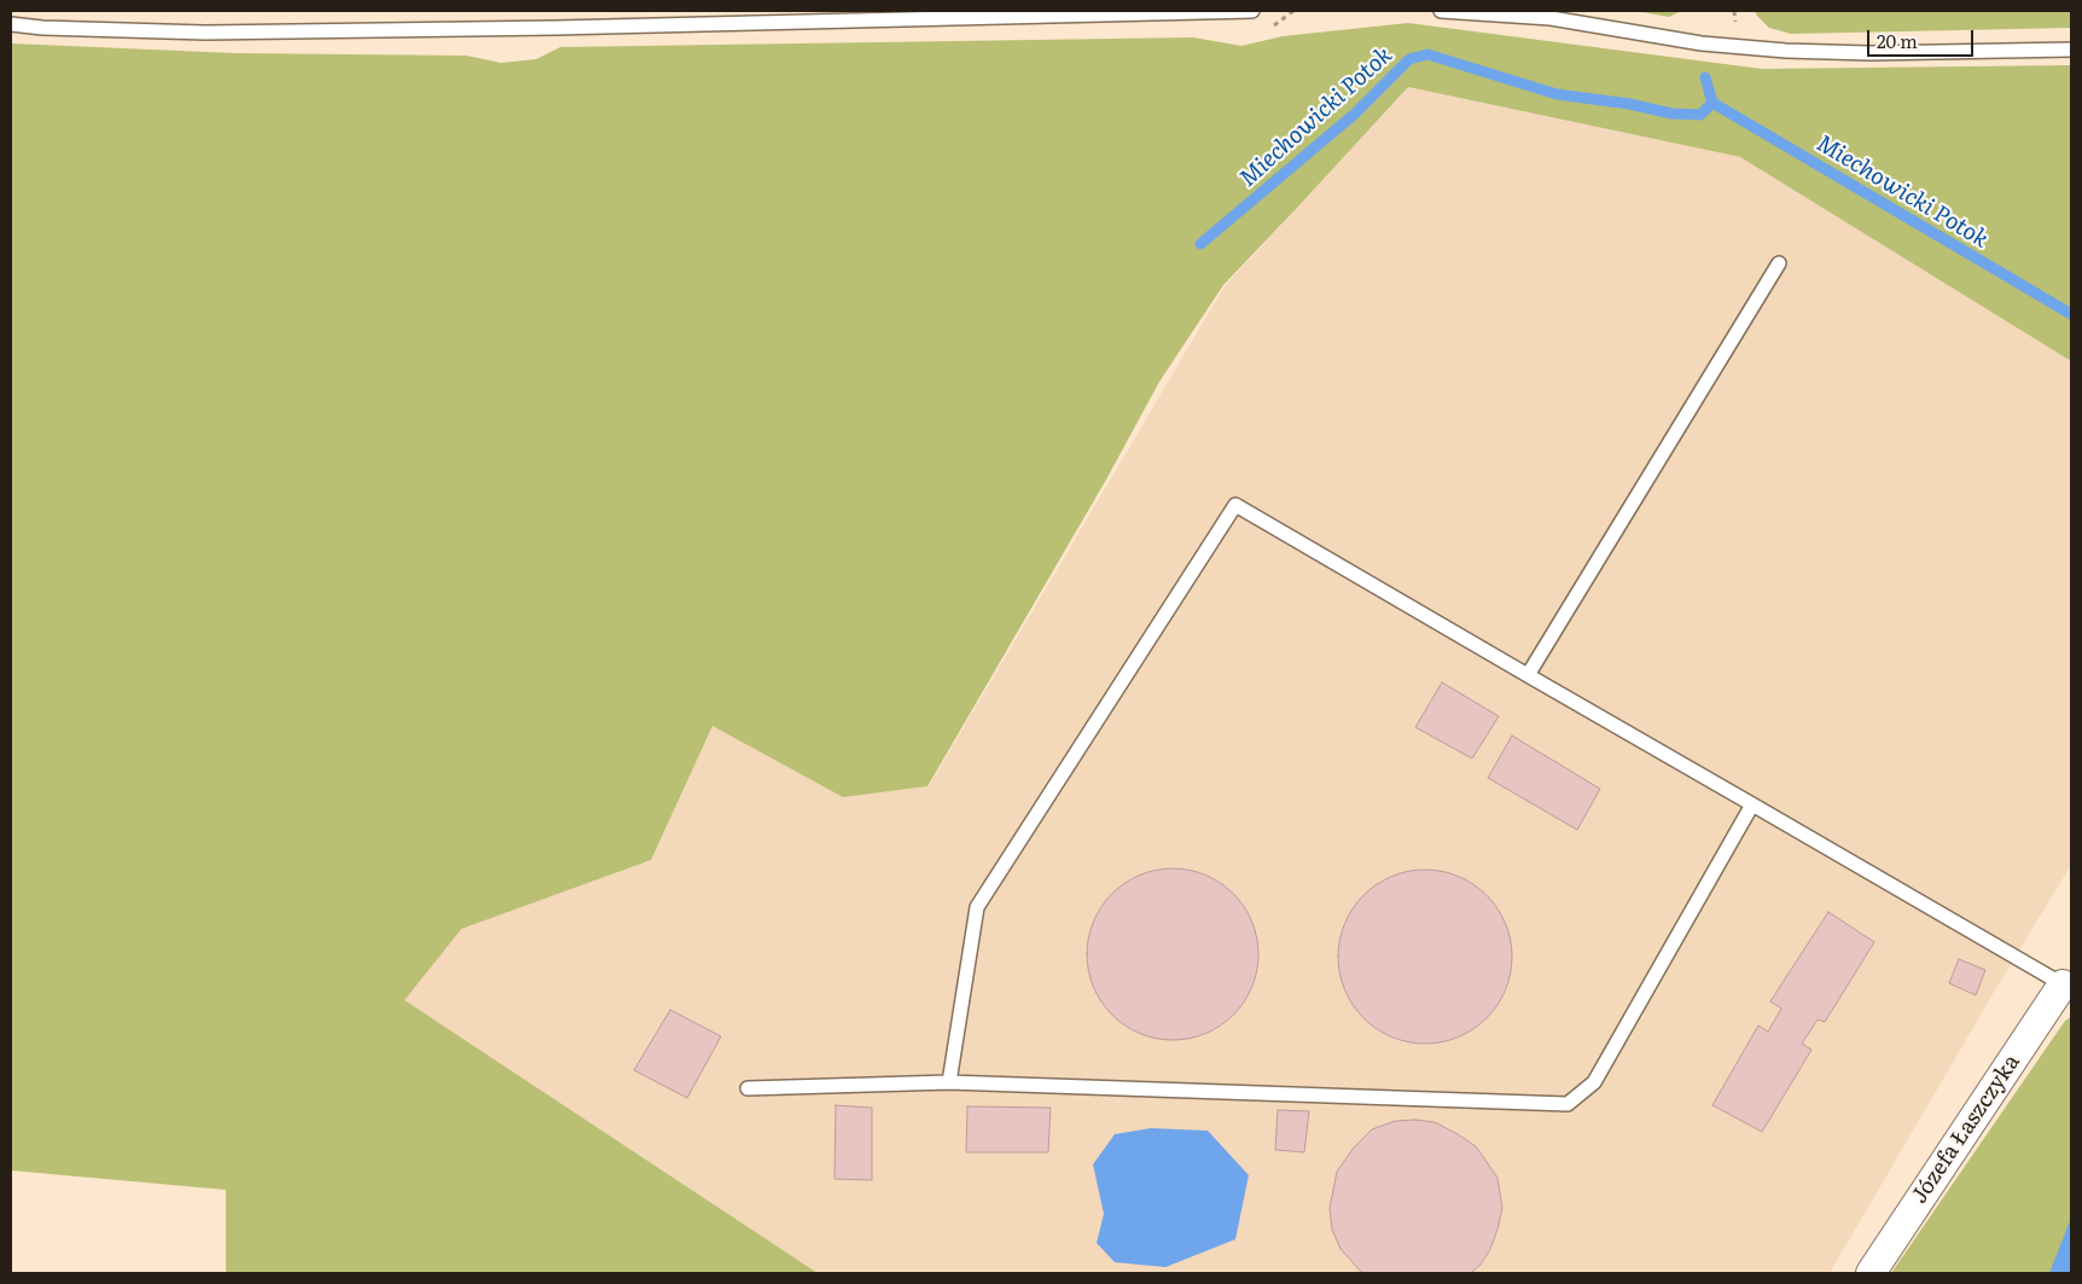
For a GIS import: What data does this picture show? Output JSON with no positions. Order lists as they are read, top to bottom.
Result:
{
  "streets": {
    "street": ["Józefa Łaszczyka"]
  },
  "water": ["Miechowicki Potok"],
  "scale_bar": "20 m"
}
